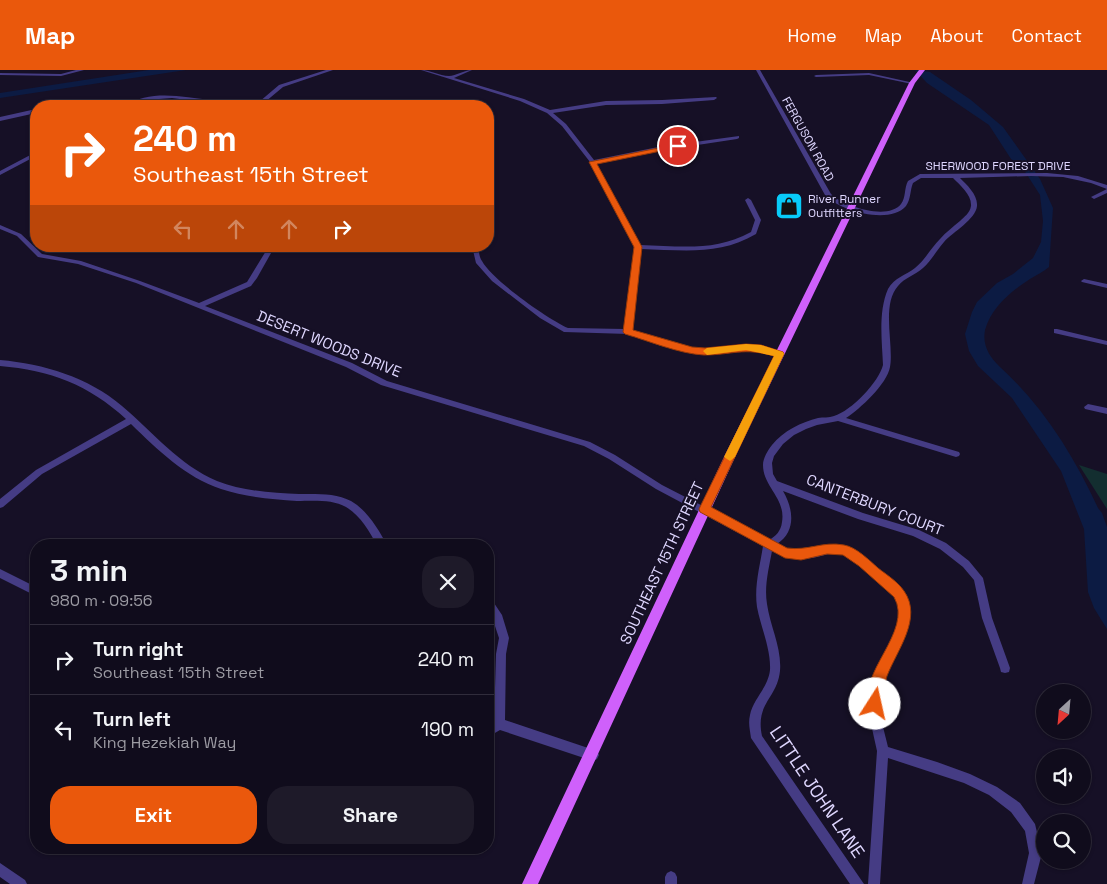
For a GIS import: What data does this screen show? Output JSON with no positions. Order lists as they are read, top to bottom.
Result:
{
  "streets": {
    "main road": ["SOUTHEAST 15TH STREET"],
    "street": [
      "FERGUSON ROAD",
      "SHERWOOD FOREST DRIVE",
      "DESERT WOODS DRIVE",
      "CANTERBURY COURT",
      "LITTLE JOHN LANE"
    ]
  },
  "crossings": [
    ["FERGUSON ROAD", "SHERWOOD FOREST DRIVE"],
    ["FERGUSON ROAD", "SOUTHEAST 15TH STREET"],
    ["SHERWOOD FOREST DRIVE", "SOUTHEAST 15TH STREET"],
    ["DESERT WOODS DRIVE", "SOUTHEAST 15TH STREET"],
    ["DESERT WOODS DRIVE", "LITTLE JOHN LANE"]
  ],
  "places": {
    "shop": ["River Runner Outfitters"]
  },
  "north": "bottom left",
  "page": {
    "header": "Map",
    "nav": [
      "Home",
      "Map",
      "About",
      "Contact"
    ],
    "turn": ["240 m", "Southeast 15th Street"],
    "heading": ["3 min", "980 m · 09:56"],
    "list": [
      {
        "name": "Turn right",
        "note": "Southeast 15th Street",
        "value": "240 m"
      },
      {
        "name": "Turn left",
        "note": "King Hezekiah Way",
        "value": "190 m"
      }
    ],
    "buttons": ["Exit", "Share"]
  }
}
